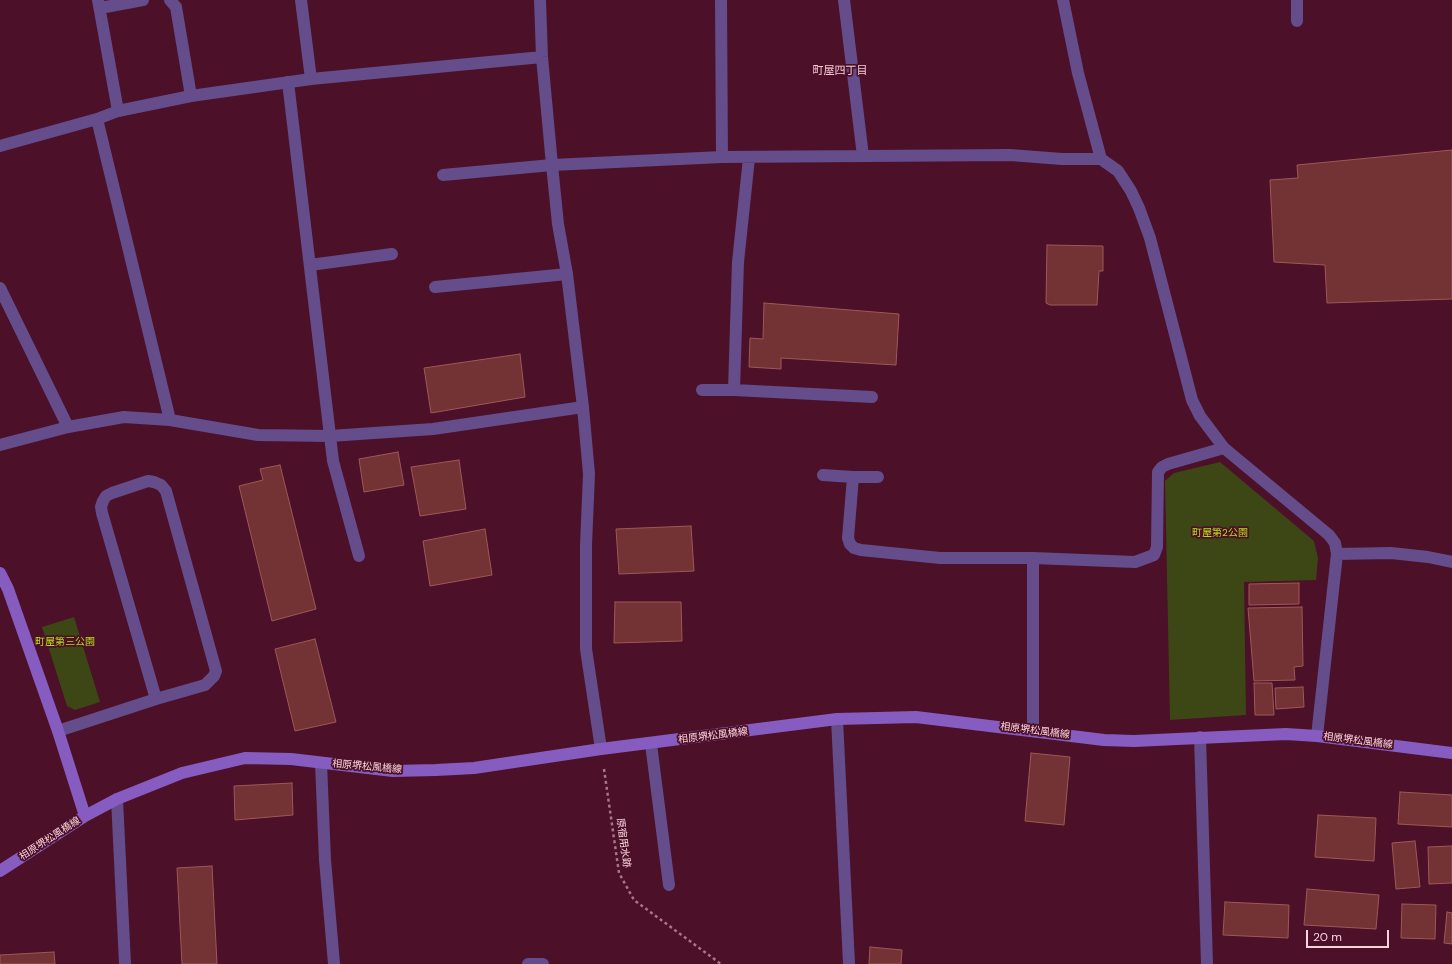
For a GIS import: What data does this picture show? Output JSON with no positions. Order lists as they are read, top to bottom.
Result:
{
  "streets": {
    "street": ["相原堺松風橋線"],
    "path": ["原宿用水跡"]
  },
  "crossings": [
    ["相原堺松風橋線", "原宿用水跡"]
  ],
  "districts": ["町屋四丁目"],
  "parks": ["町屋第2公園", "町屋第三公園"],
  "scale_bar": "20 m"
}
